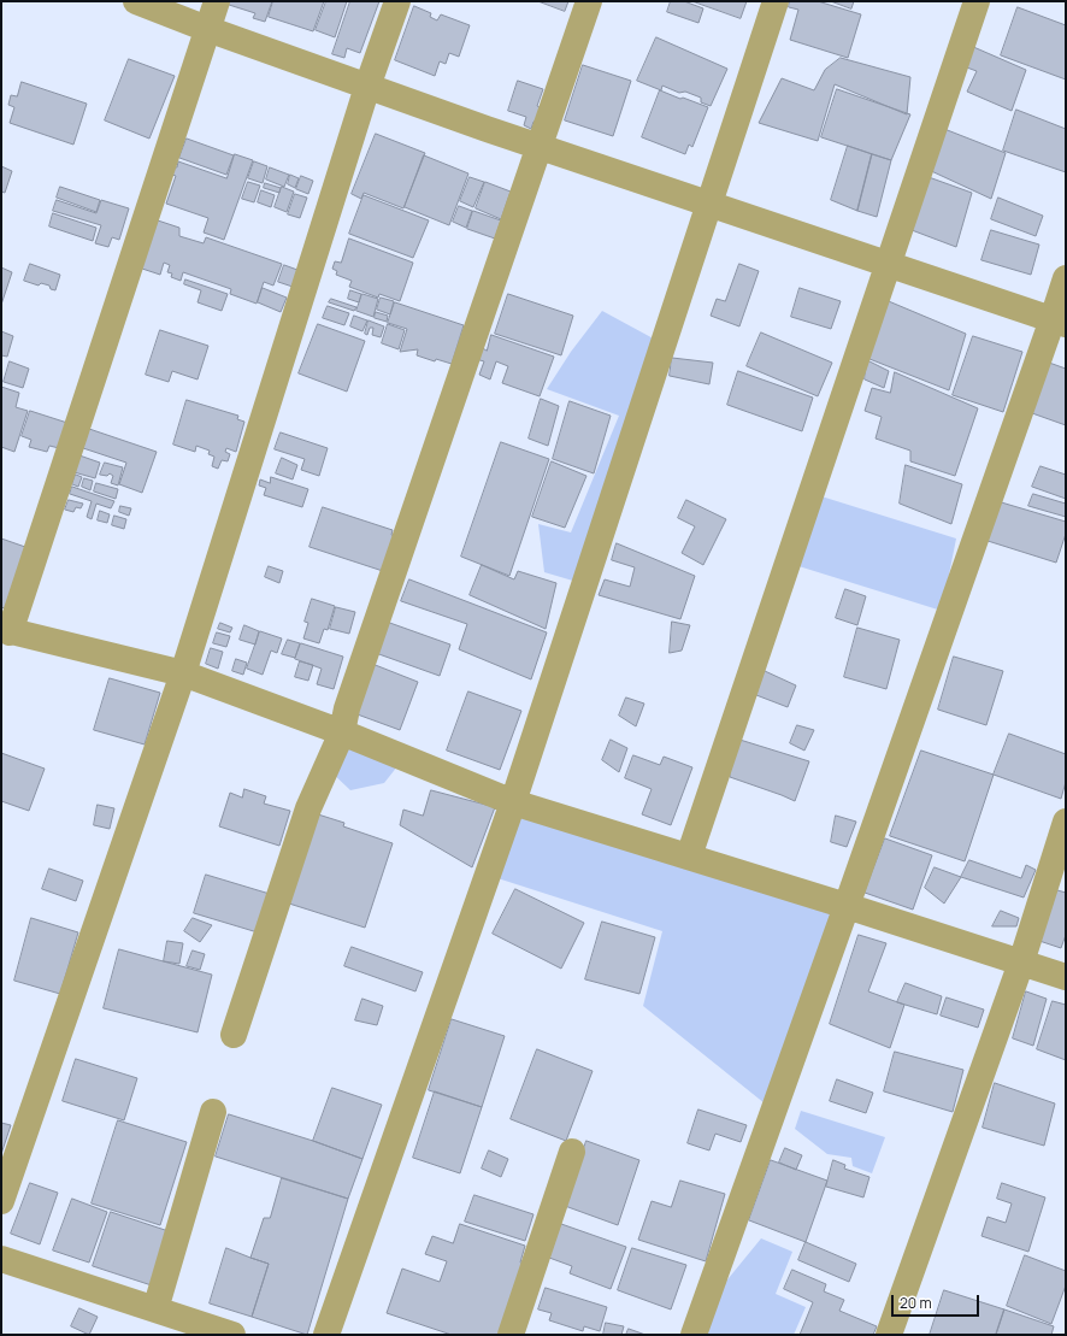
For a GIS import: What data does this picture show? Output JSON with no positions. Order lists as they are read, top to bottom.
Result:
{
  "scale_bar": "20 m"
}
